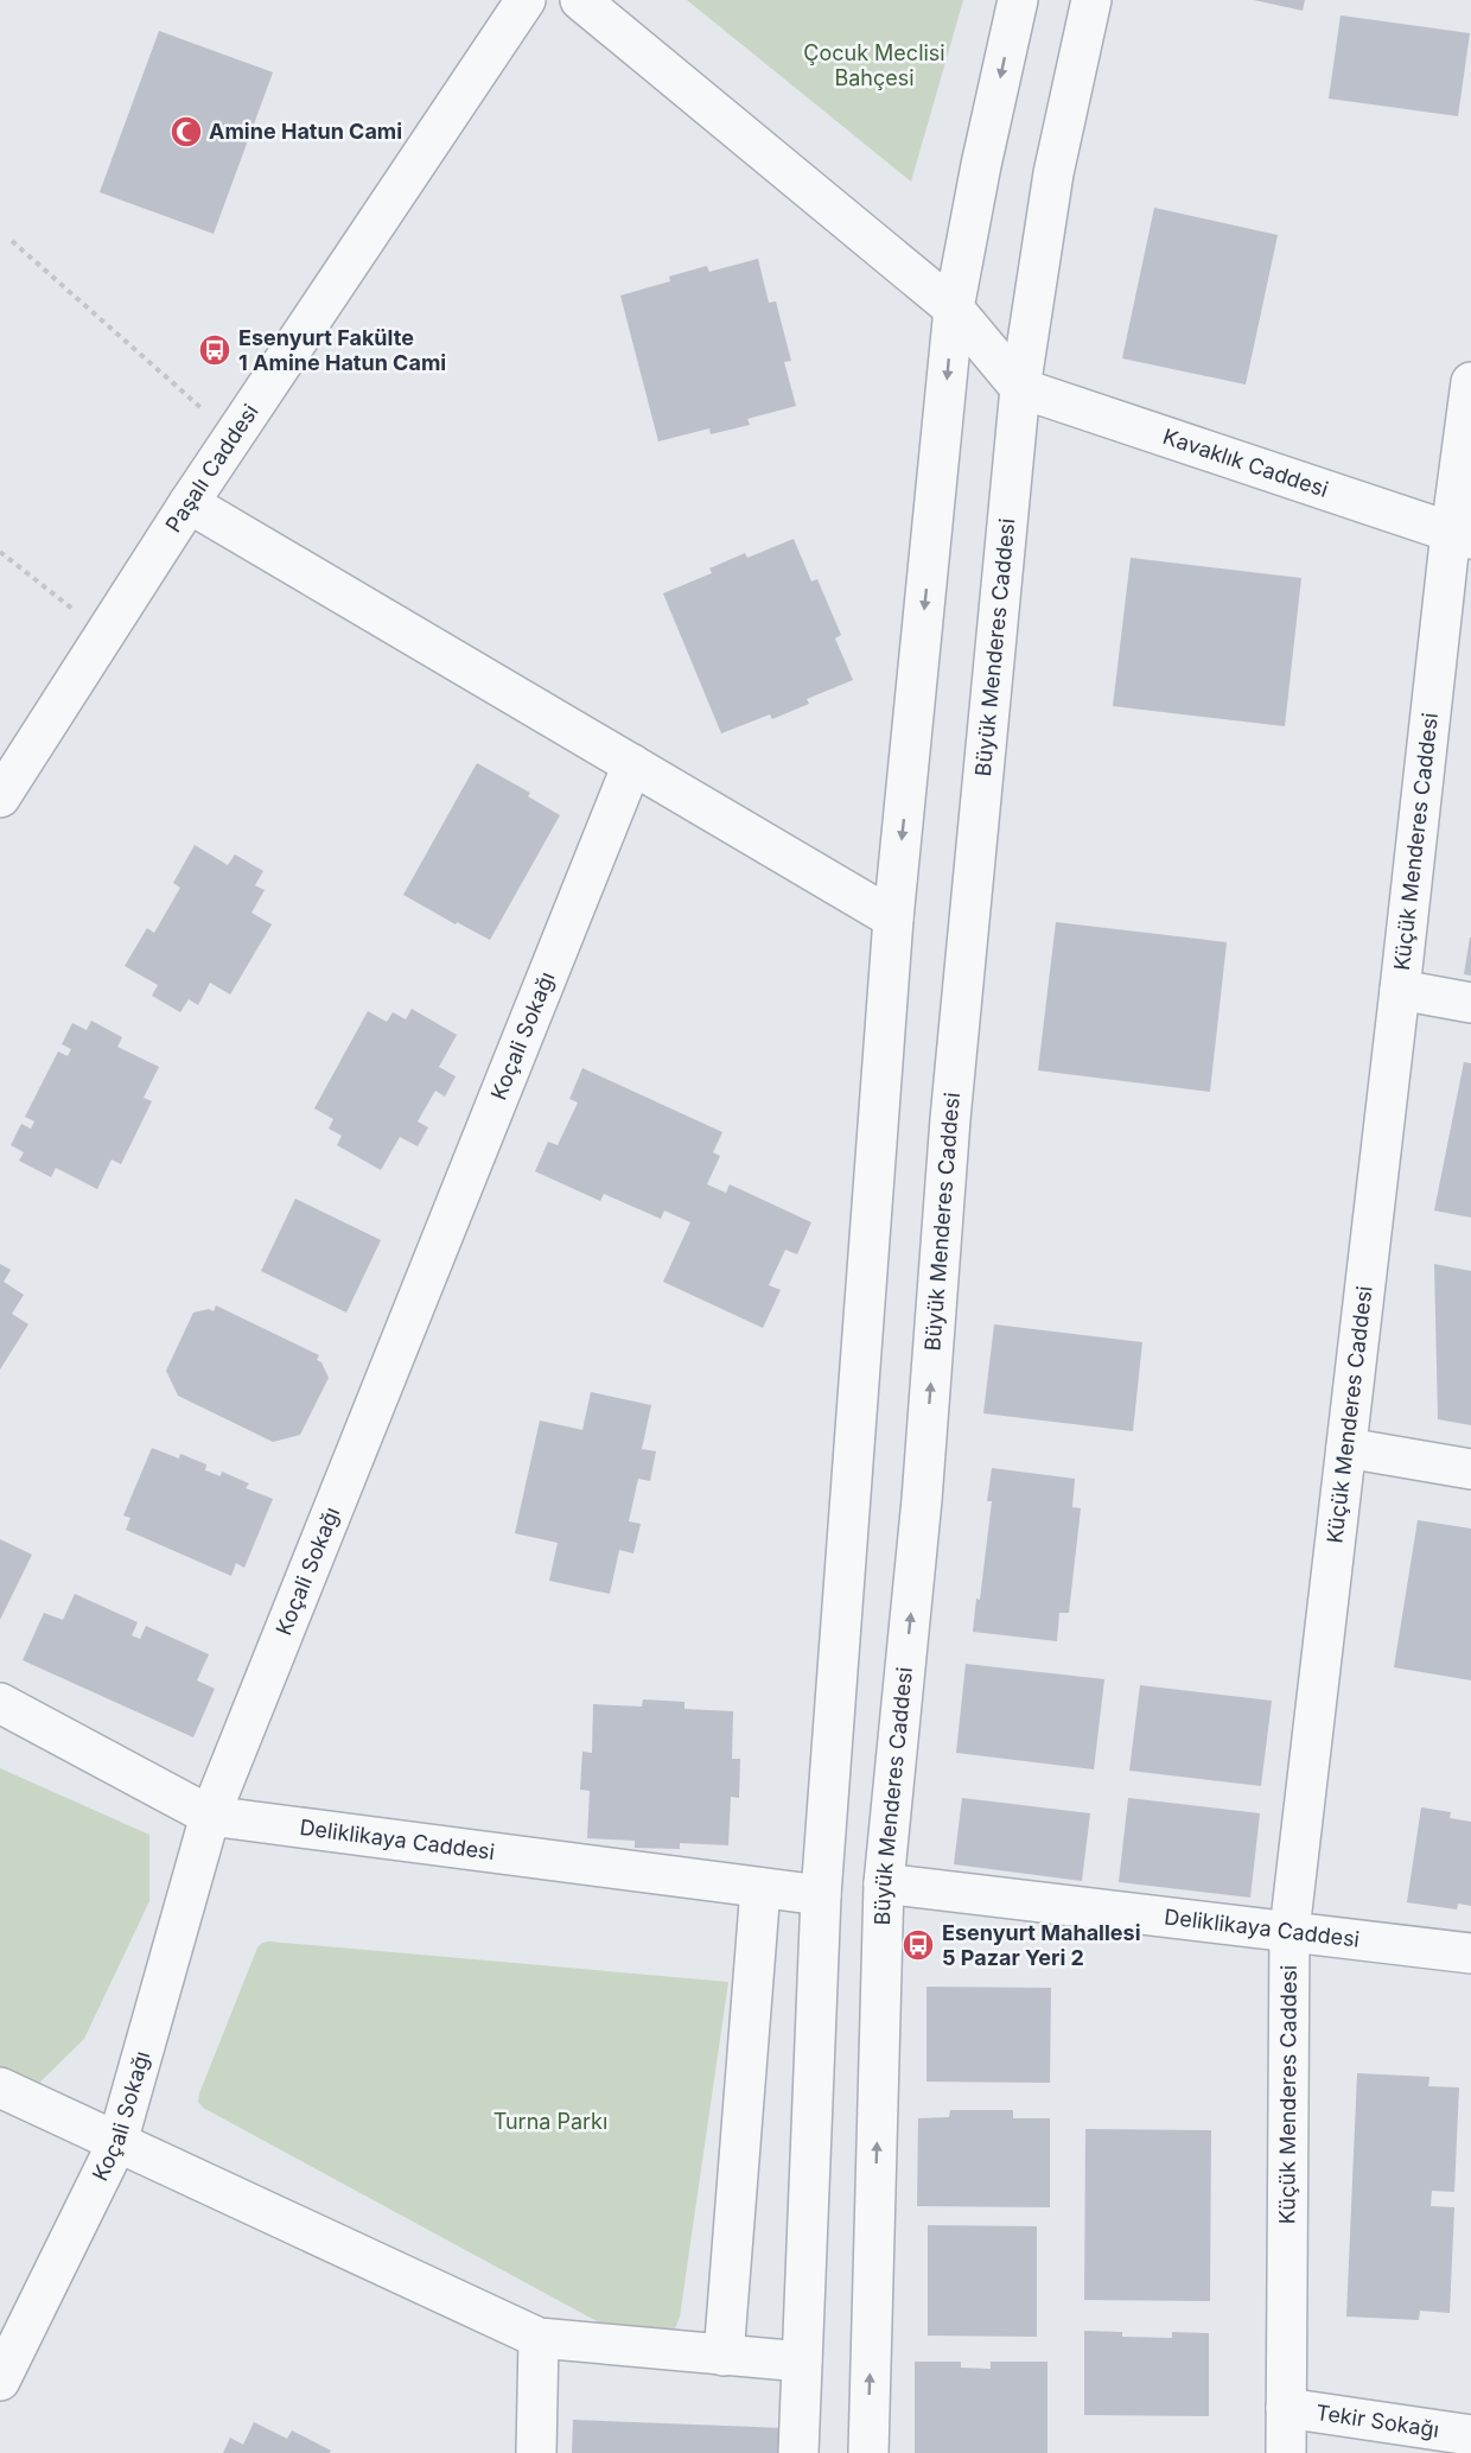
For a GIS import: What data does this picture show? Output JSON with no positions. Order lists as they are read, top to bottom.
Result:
{
  "streets": {
    "street": [
      "Kavaklık Caddesi",
      "Paşalı Caddesi",
      "Büyük Menderes Caddesi",
      "Küçük Menderes Caddesi",
      "Koçali Sokağı",
      "Deliklikaya Caddesi",
      "Tekir Sokağı"
    ]
  },
  "crossings": [
    ["Kavaklık Caddesi", "Büyük Menderes Caddesi"],
    ["Kavaklık Caddesi", "Küçük Menderes Caddesi"],
    ["Büyük Menderes Caddesi", "Deliklikaya Caddesi"],
    ["Küçük Menderes Caddesi", "Deliklikaya Caddesi"],
    ["Küçük Menderes Caddesi", "Tekir Sokağı"],
    ["Koçali Sokağı", "Deliklikaya Caddesi"]
  ],
  "parks": ["Çocuk Meclisi Bahçesi", "Turna Parkı"],
  "places": {
    "mosque": ["Amine Hatun Cami"],
    "bus stop": ["Esenyurt Fakülte 1 Amine Hatun Cami", "Esenyurt Mahallesi 5 Pazar Yeri 2"]
  }
}
